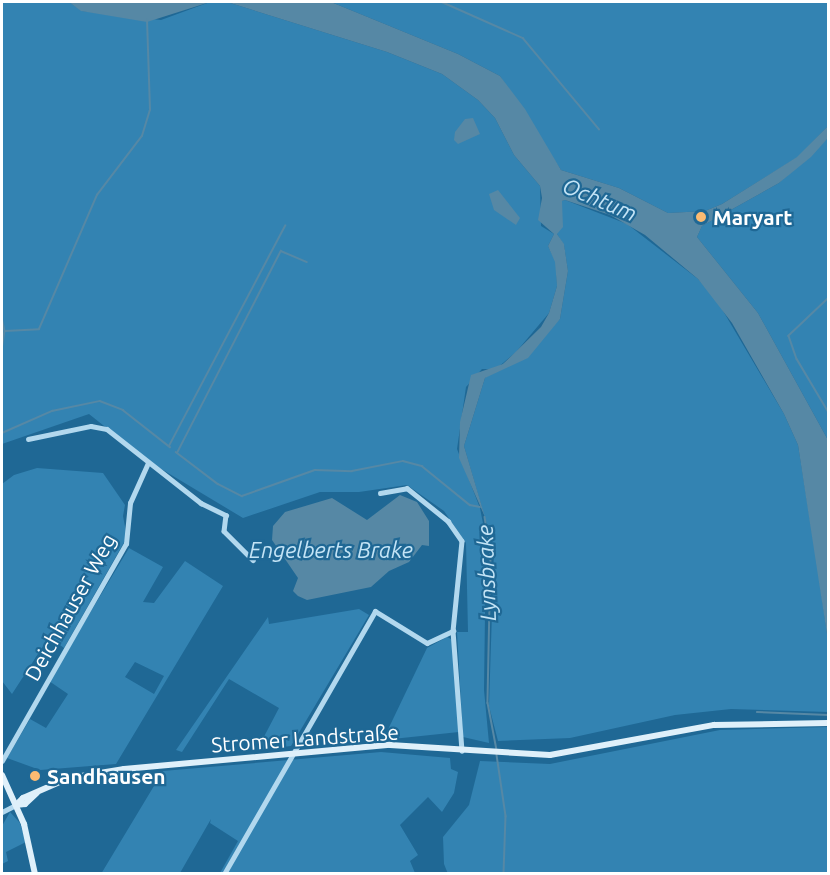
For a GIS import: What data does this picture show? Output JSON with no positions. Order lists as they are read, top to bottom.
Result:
{
  "streets": {
    "main road": ["Stromer Landstraße"],
    "street": ["Deichhauser Weg"]
  },
  "water": ["Ochtum", "Engelberts Brake", "Lynsbrake"],
  "places": ["Maryart", "Sandhausen"]
}
